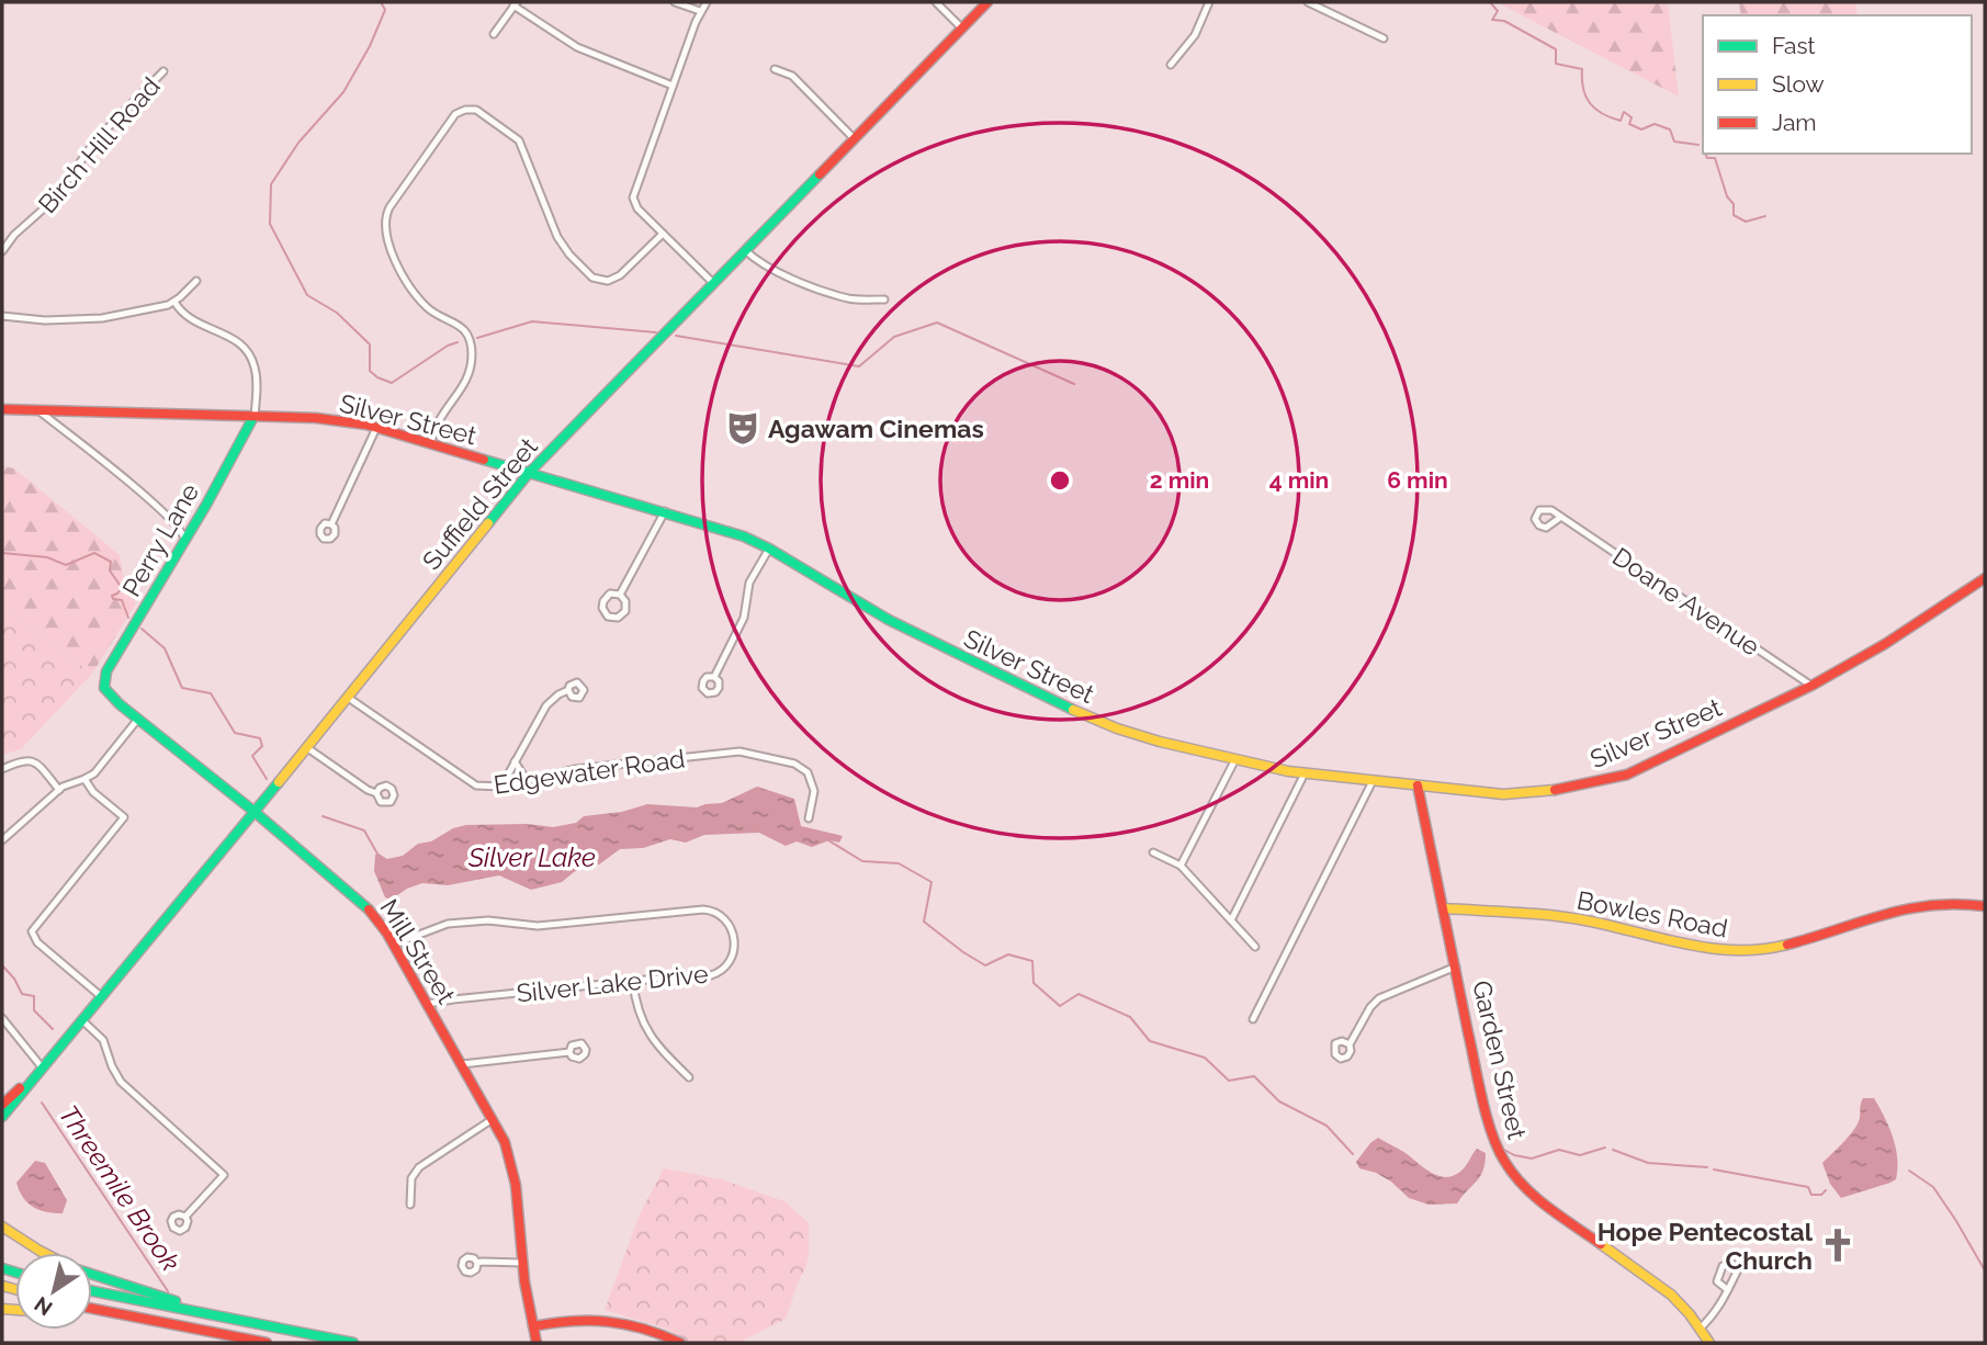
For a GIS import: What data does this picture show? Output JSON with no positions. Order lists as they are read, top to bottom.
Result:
{
  "streets": {
    "main road": [
      "Silver Street",
      "Suffield Street",
      "Perry Lane",
      "Bowles Road",
      "Mill Street",
      "Garden Street"
    ],
    "street": [
      "Birch Hill Road",
      "Doane Avenue",
      "Edgewater Road",
      "Silver Lake Drive"
    ]
  },
  "crossings": [
    ["Silver Street", "Suffield Street"],
    ["Silver Street", "Perry Lane"],
    ["Silver Street", "Doane Avenue"],
    ["Silver Street", "Garden Street"],
    ["Suffield Street", "Edgewater Road"],
    ["Suffield Street", "Mill Street"],
    ["Perry Lane", "Mill Street"],
    ["Bowles Road", "Garden Street"],
    ["Mill Street", "Silver Lake Drive"]
  ],
  "water": ["Silver Lake", "Threemile Brook"],
  "places": {
    "theatre": ["Agawam Cinemas"],
    "church": ["Hope Pentecostal Church"]
  },
  "legend": ["Fast", "Slow", "Jam"],
  "north": "bottom left",
  "rings": ["2 min", "4 min", "6 min"]
}
